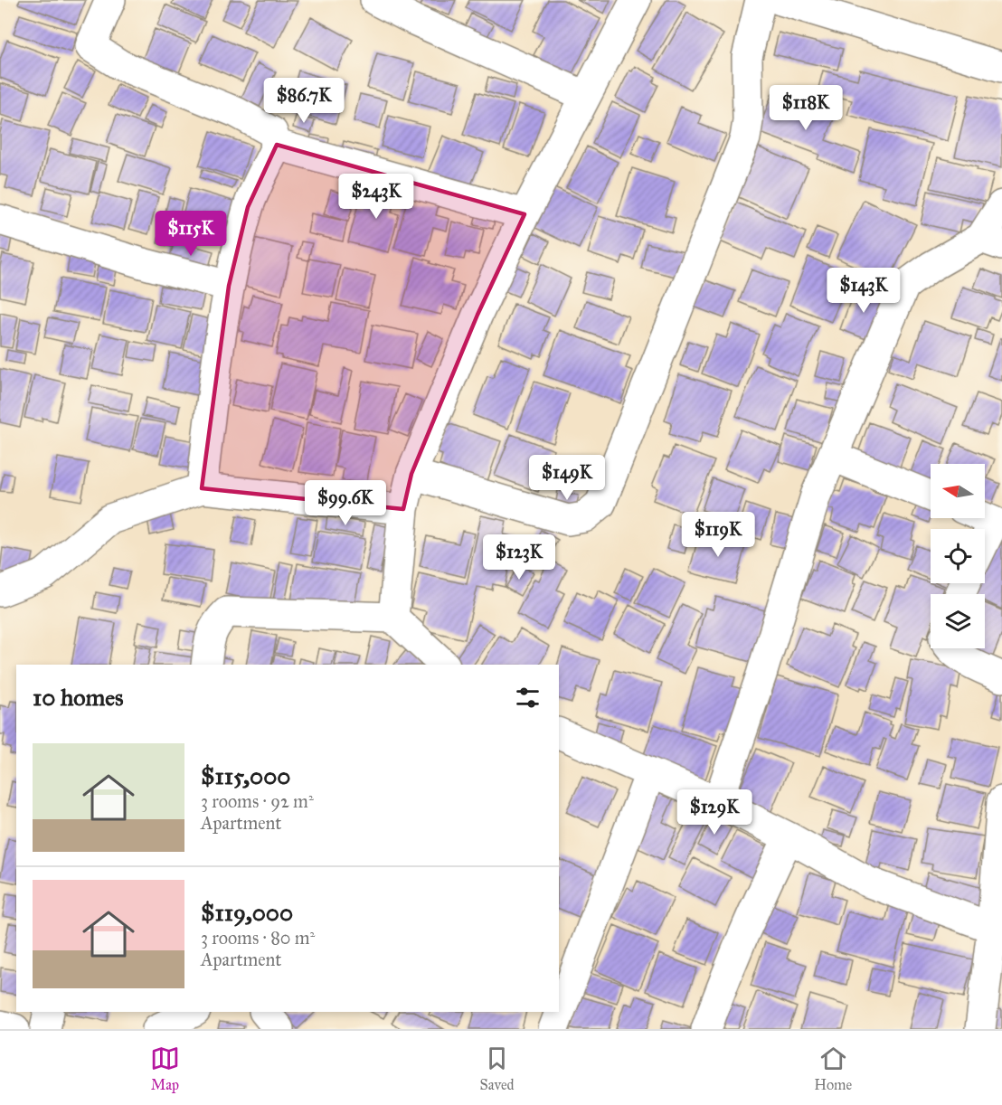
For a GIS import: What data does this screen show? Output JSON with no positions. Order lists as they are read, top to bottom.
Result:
{
  "north": "left",
  "page": {
    "price": [
      "$86.7K",
      "$118K",
      "$243K",
      "$115K",
      "$143K",
      "$149K",
      "$99.6K",
      "$119K",
      "$123K",
      "$129K"
    ],
    "heading": "10 homes",
    "list": [
      {
        "name": "$115,000",
        "note": "3 rooms · 92 m² · Apartment"
      },
      {
        "name": "$119,000",
        "note": "3 rooms · 80 m² · Apartment"
      }
    ],
    "tabs": ["Map", "Saved", "Home"]
  }
}
